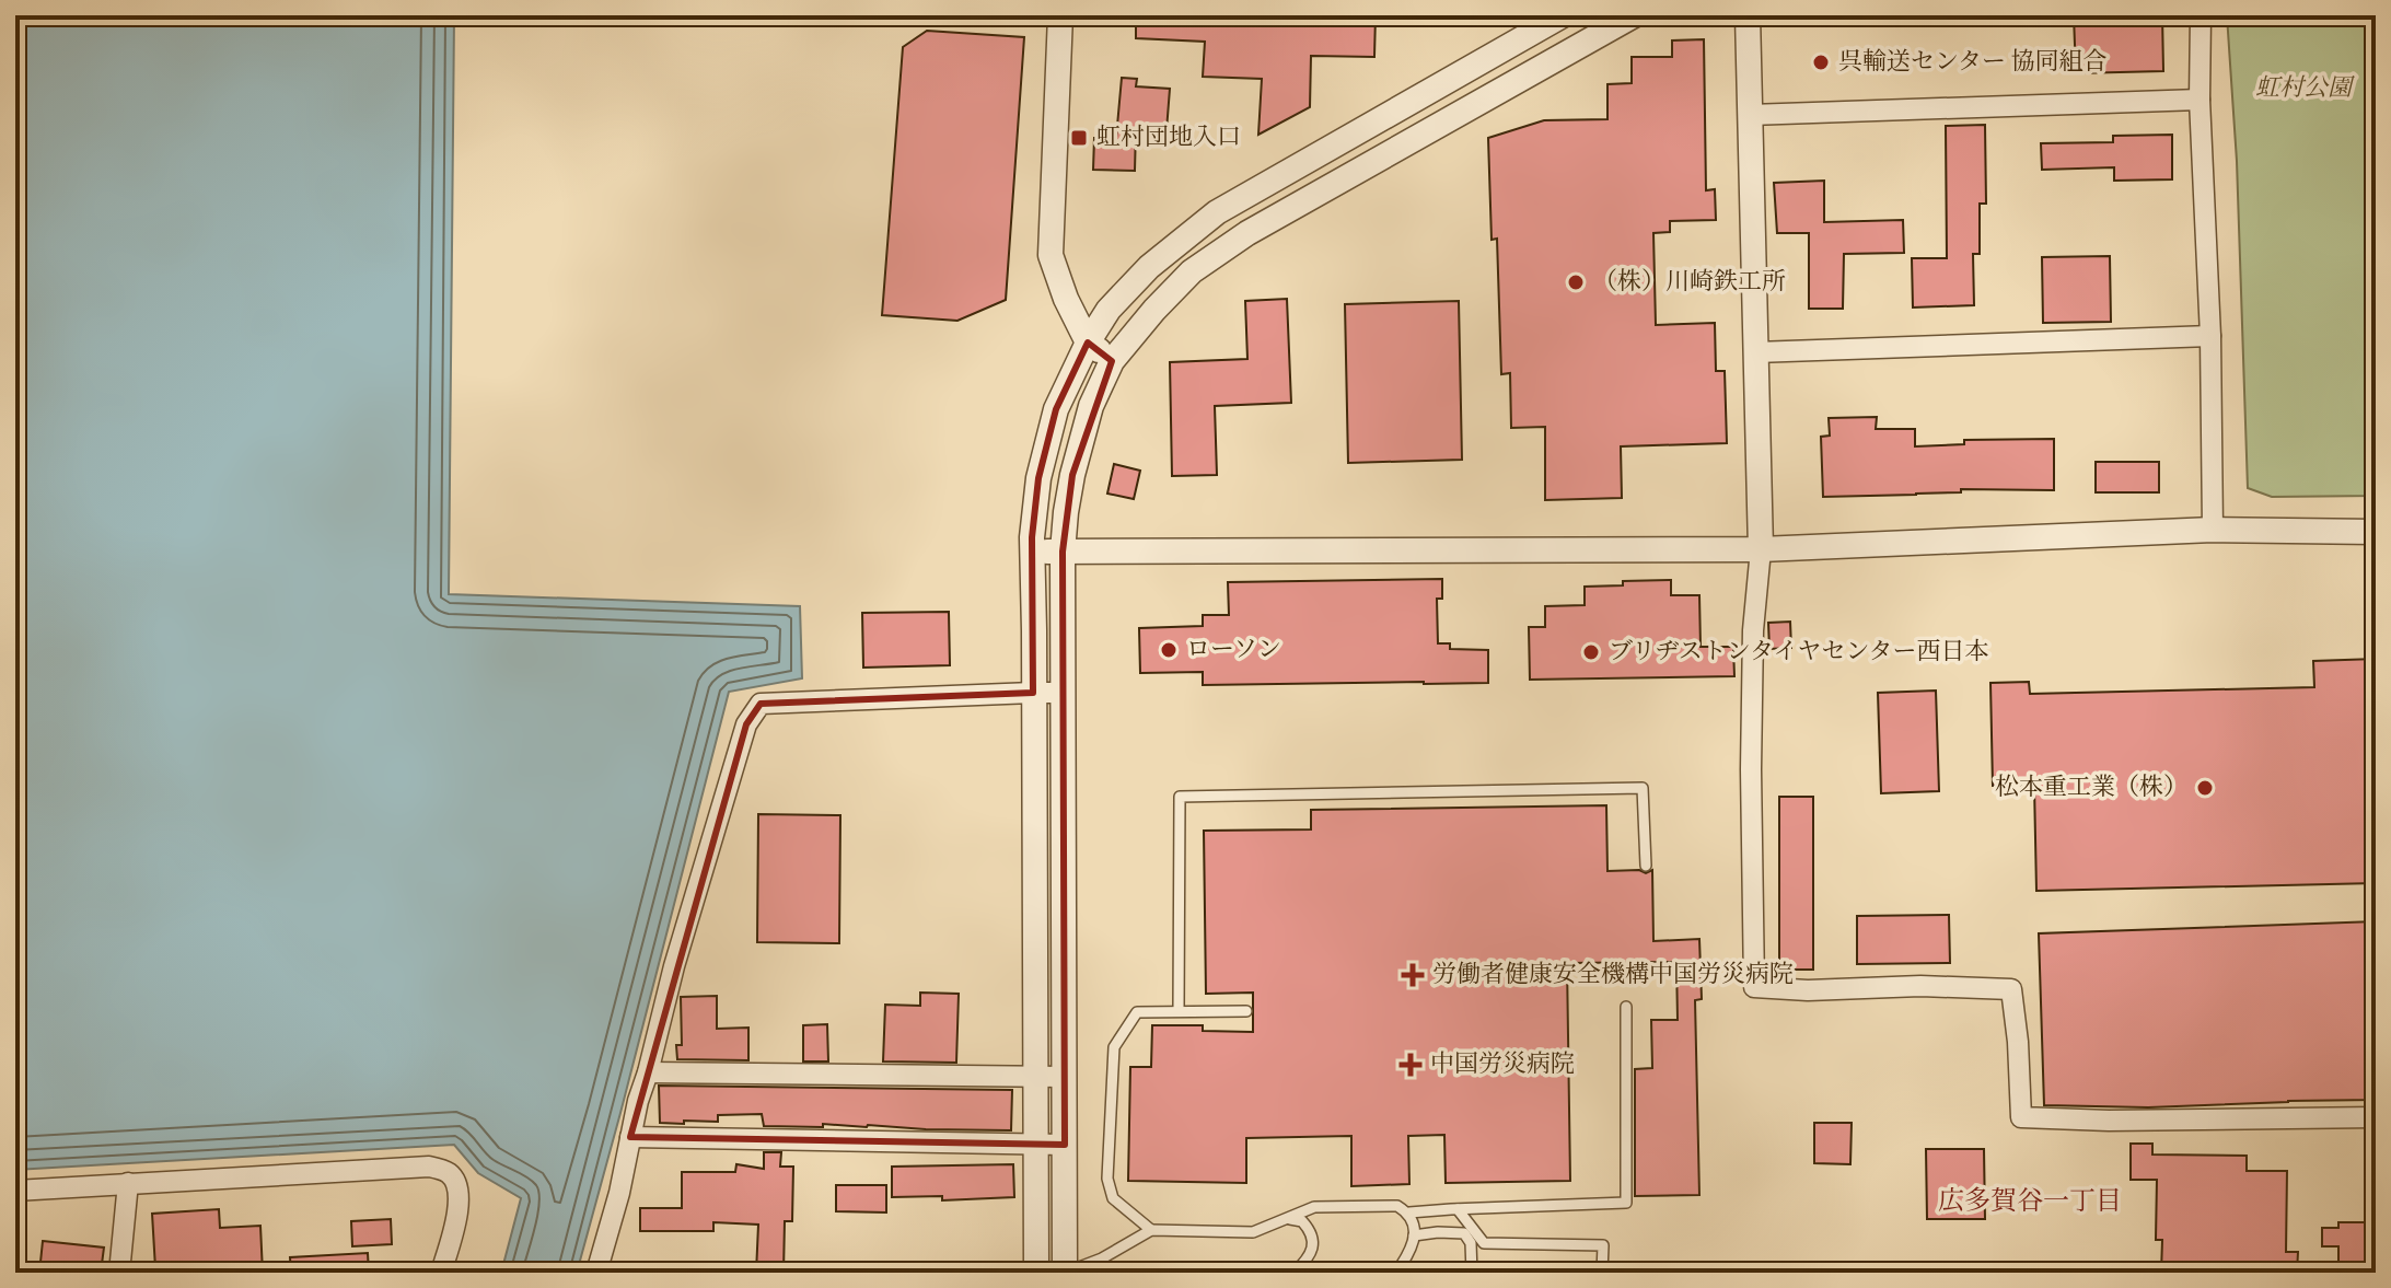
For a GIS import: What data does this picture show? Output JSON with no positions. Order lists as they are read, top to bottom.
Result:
{
  "districts": ["広多賀谷一丁目"],
  "parks": ["虹村公園"],
  "places": {
    "other": [
      "呉輸送センター 協同組合",
      "（株）川崎鉄工所",
      "ローソン",
      "ブリヂストンタイヤセンター西日本",
      "松本重工業（株）"
    ],
    "transit": ["虹村団地入口"],
    "health": ["労働者健康安全機構中国労災病院", "中国労災病院"]
  }
}
